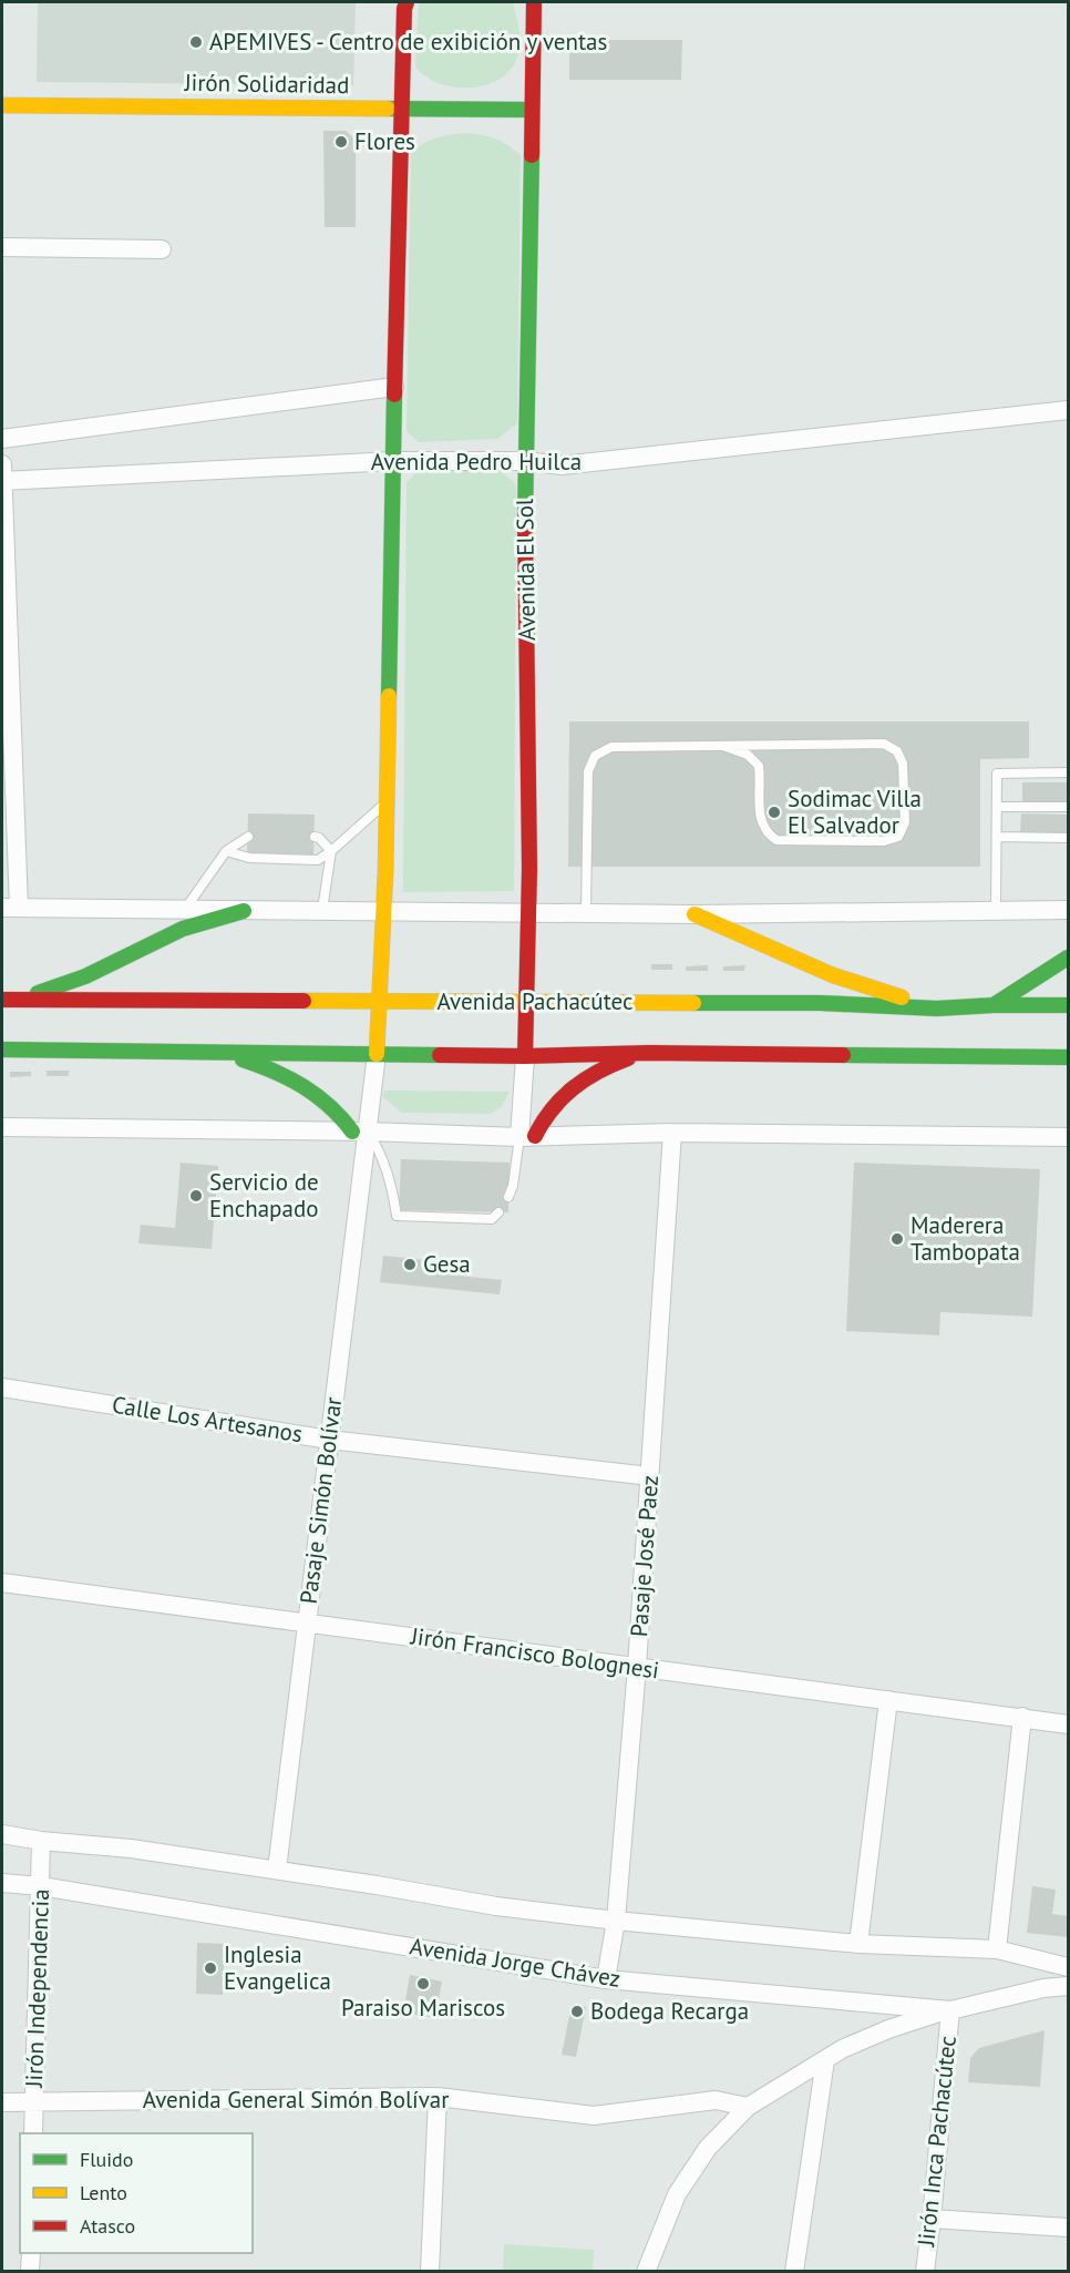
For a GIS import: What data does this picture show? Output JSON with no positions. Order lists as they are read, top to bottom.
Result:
{
  "streets": {
    "main road": ["Jirón Solidaridad", "Avenida El Sol", "Avenida Pachacútec"],
    "street": [
      "Avenida Pedro Huilca",
      "Calle Los Artesanos",
      "Pasaje Simón Bolívar",
      "Pasaje José Paez",
      "Jirón Francisco Bolognesi",
      "Avenida Jorge Chávez",
      "Jirón Independencia",
      "Avenida General Simón Bolívar",
      "Jirón Inca Pachacútec"
    ]
  },
  "crossings": [
    ["Jirón Solidaridad", "Avenida El Sol"],
    ["Avenida Pedro Huilca", "Avenida El Sol"],
    ["Avenida El Sol", "Avenida Pachacútec"],
    ["Calle Los Artesanos", "Pasaje Simón Bolívar"],
    ["Calle Los Artesanos", "Pasaje José Paez"],
    ["Pasaje Simón Bolívar", "Jirón Francisco Bolognesi"],
    ["Pasaje José Paez", "Jirón Francisco Bolognesi"],
    ["Pasaje José Paez", "Avenida Jorge Chávez"],
    ["Avenida Jorge Chávez", "Jirón Independencia"],
    ["Avenida Jorge Chávez", "Jirón Inca Pachacútec"],
    ["Jirón Independencia", "Avenida General Simón Bolívar"]
  ],
  "places": [
    "APEMIVES - Centro de exibición y ventas",
    "Flores",
    "Sodimac Villa El Salvador",
    "Servicio de Enchapado",
    "Maderera Tambopata",
    "Gesa",
    "Inglesia Evangelica",
    "Paraiso Mariscos",
    "Bodega Recarga"
  ],
  "legend": ["Fluido", "Lento", "Atasco"]
}
